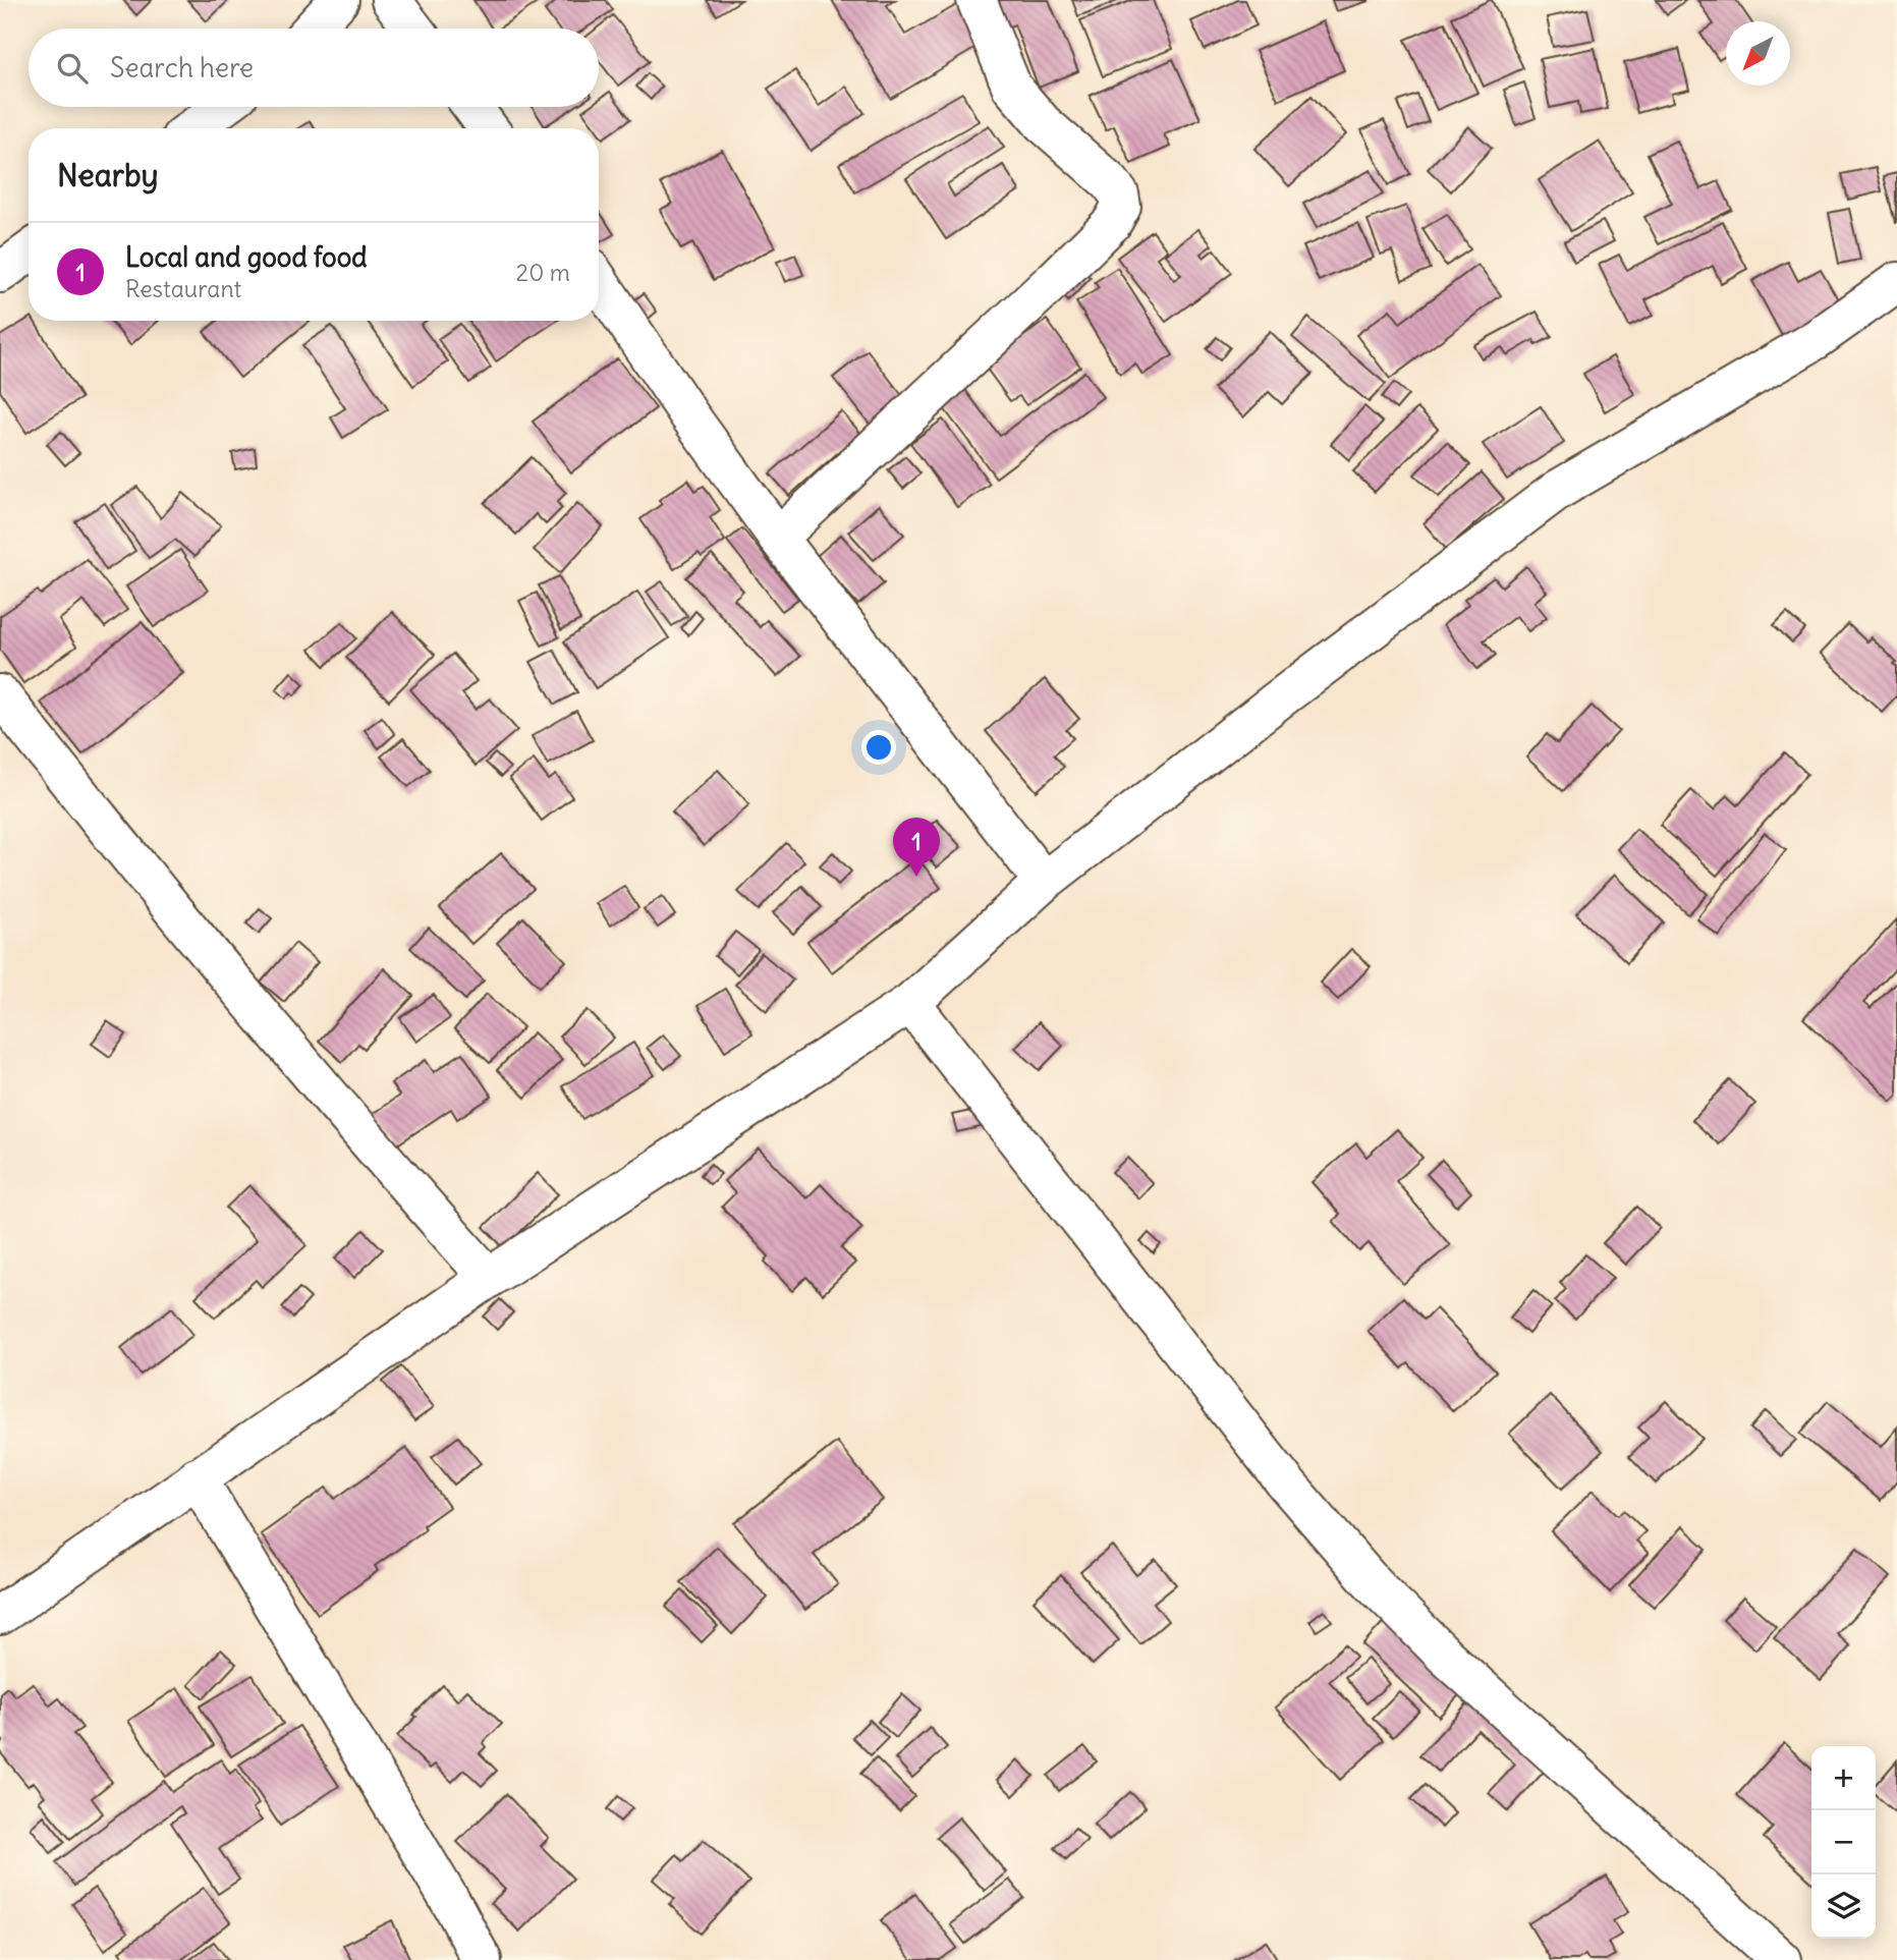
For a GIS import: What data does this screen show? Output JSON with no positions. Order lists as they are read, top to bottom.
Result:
{
  "north": "bottom left",
  "page": {
    "search": "Search here",
    "heading": "Nearby",
    "list": [
      {
        "mark": "1",
        "name": "Local and good food",
        "note": "Restaurant",
        "value": "20 m"
      }
    ],
    "pins": "1",
    "map_buttons": ["+", "−"]
  }
}
